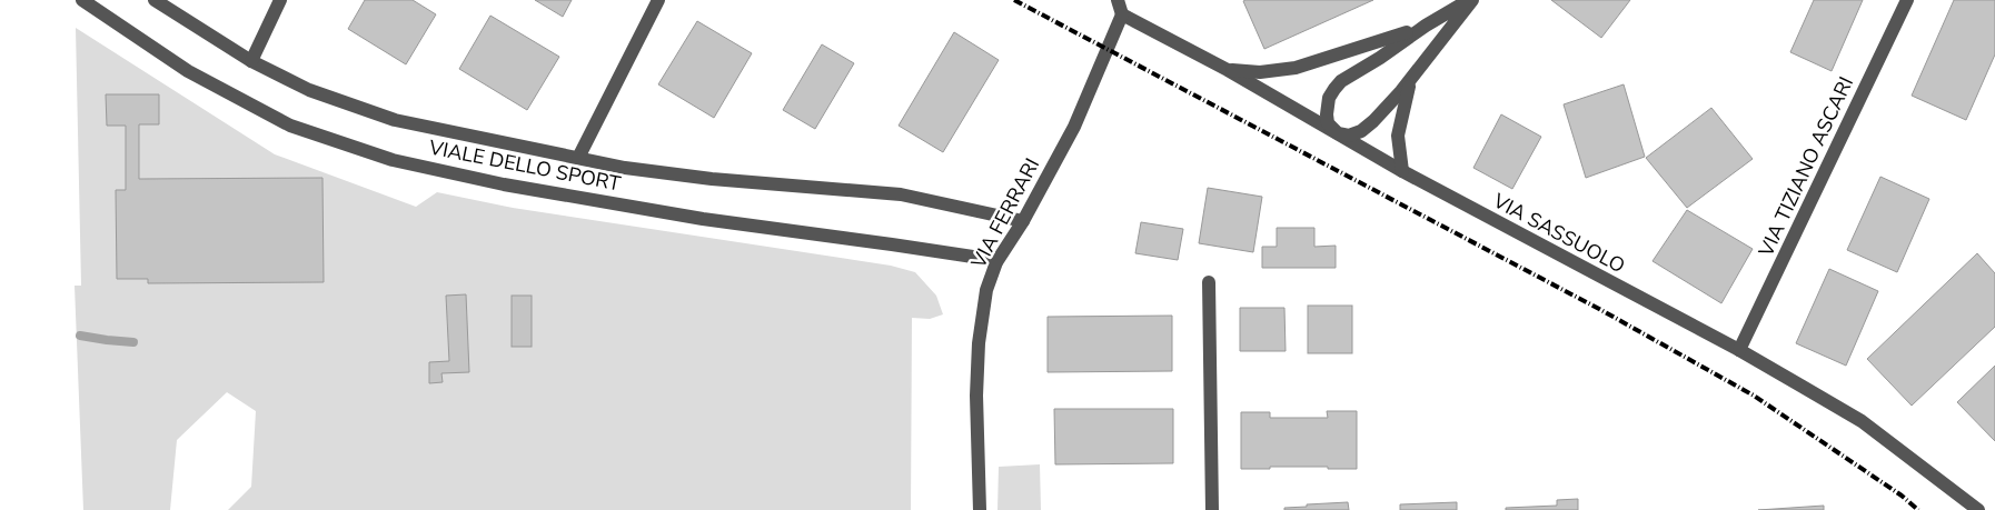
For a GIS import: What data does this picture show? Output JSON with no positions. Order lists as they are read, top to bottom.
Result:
{
  "streets": {
    "street": [
      "VIALE DELLO SPORT",
      "VIA TIZIANO ASCARI",
      "VIA FERRARI",
      "VIA SASSUOLO"
    ]
  },
  "crossings": [
    ["VIALE DELLO SPORT", "VIA FERRARI"],
    ["VIA TIZIANO ASCARI", "VIA SASSUOLO"],
    ["VIA FERRARI", "VIA SASSUOLO"]
  ]
}
